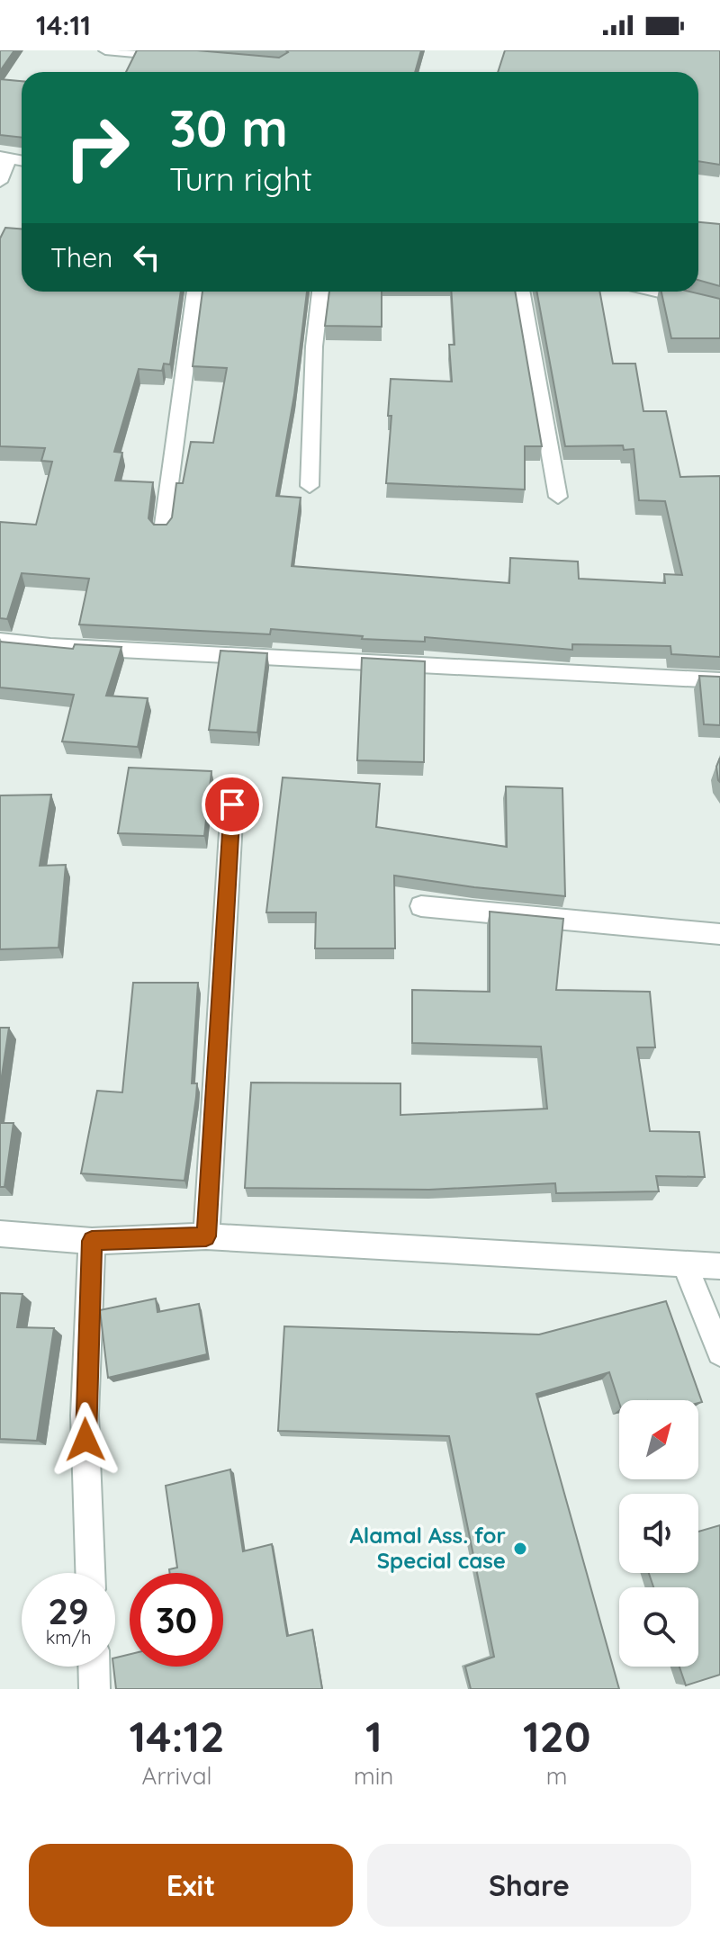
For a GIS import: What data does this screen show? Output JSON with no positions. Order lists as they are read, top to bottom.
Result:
{
  "places": ["Alamal Ass. for Special case"],
  "north": "top right",
  "page": {
    "status": "14:11",
    "turn": ["30 m", "Turn right"],
    "then": "Then",
    "speed": "29 km/h",
    "limit": "30",
    "eta": [
      "14:12",
      "Arrival",
      "1",
      "min",
      "120",
      "m"
    ],
    "buttons": ["Exit", "Share"]
  }
}
